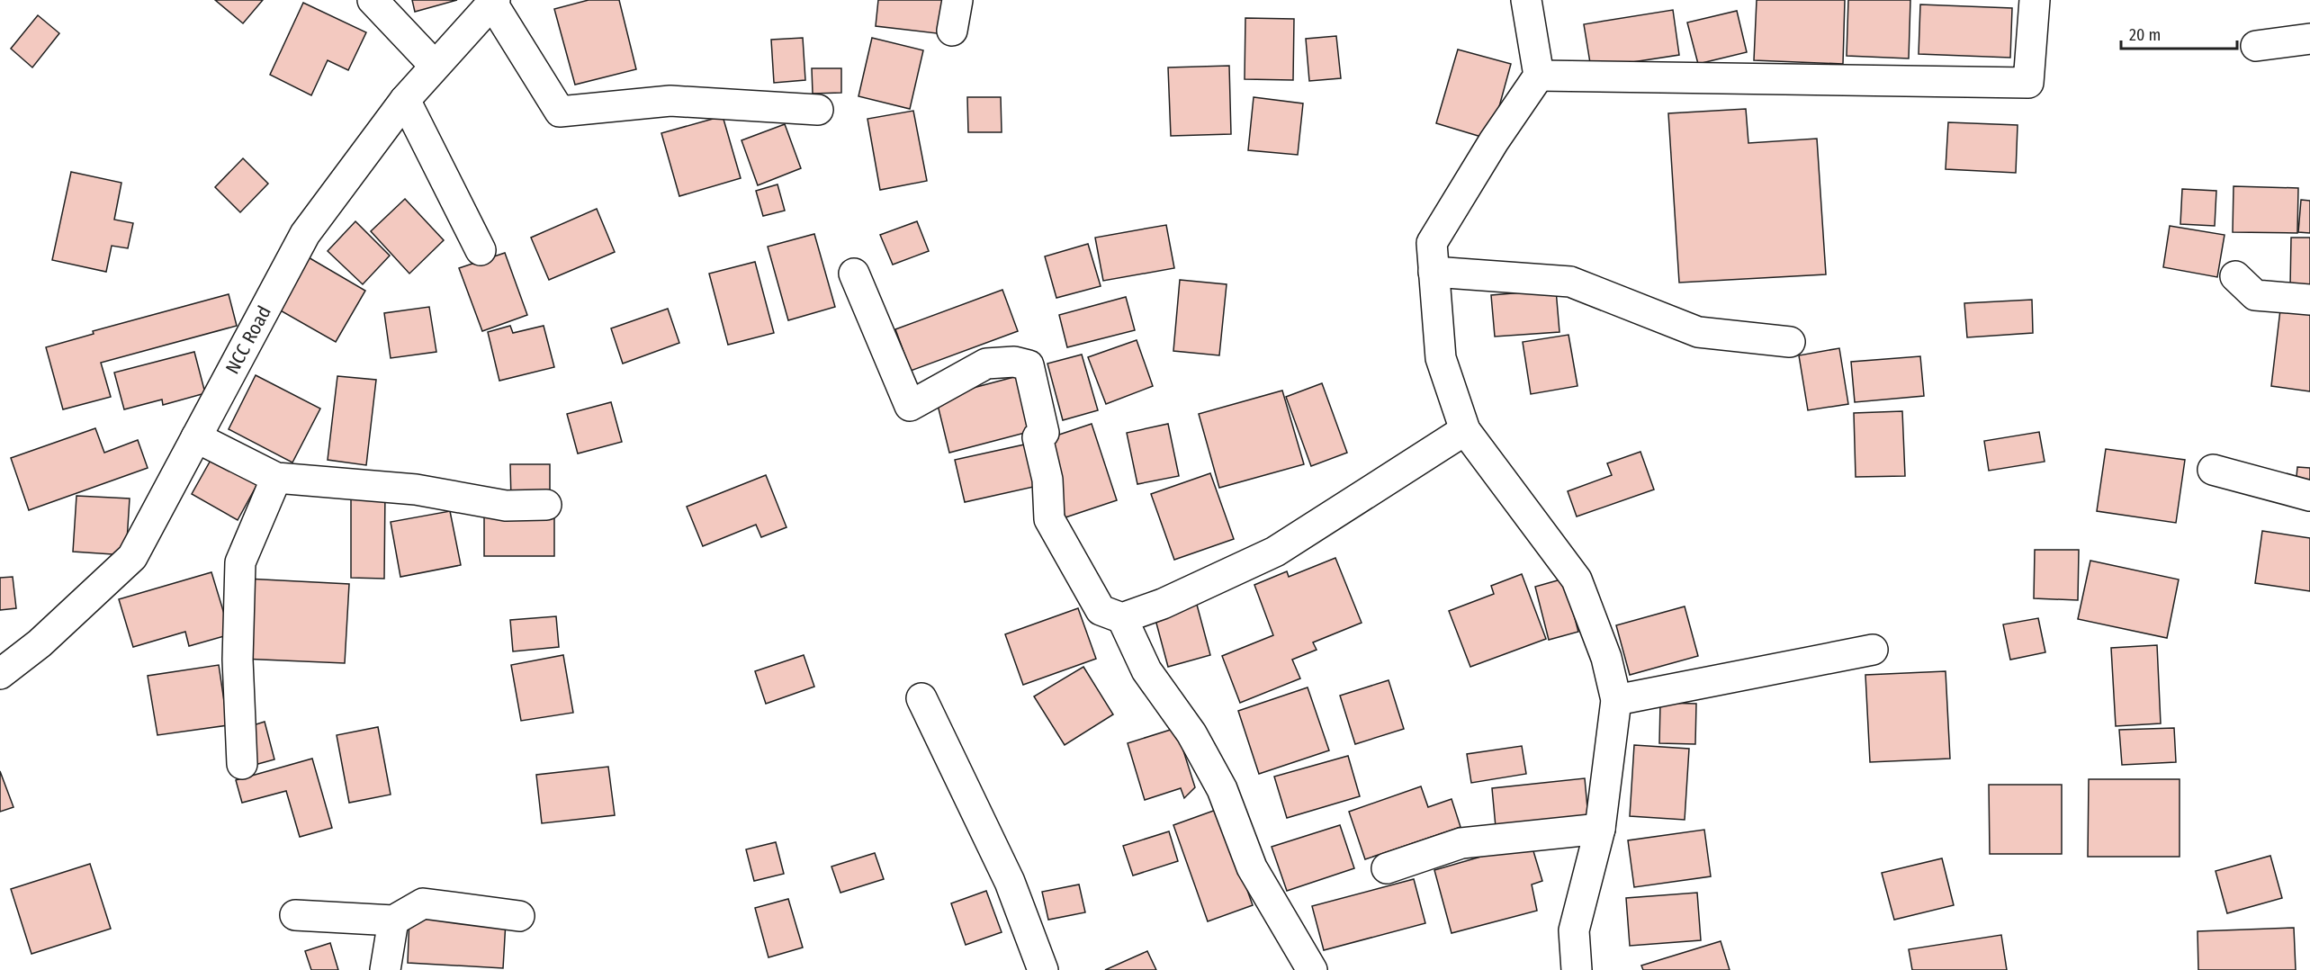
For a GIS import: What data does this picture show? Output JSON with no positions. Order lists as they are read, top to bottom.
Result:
{
  "streets": {
    "street": ["NCC Road"]
  },
  "scale_bar": "20 m"
}
